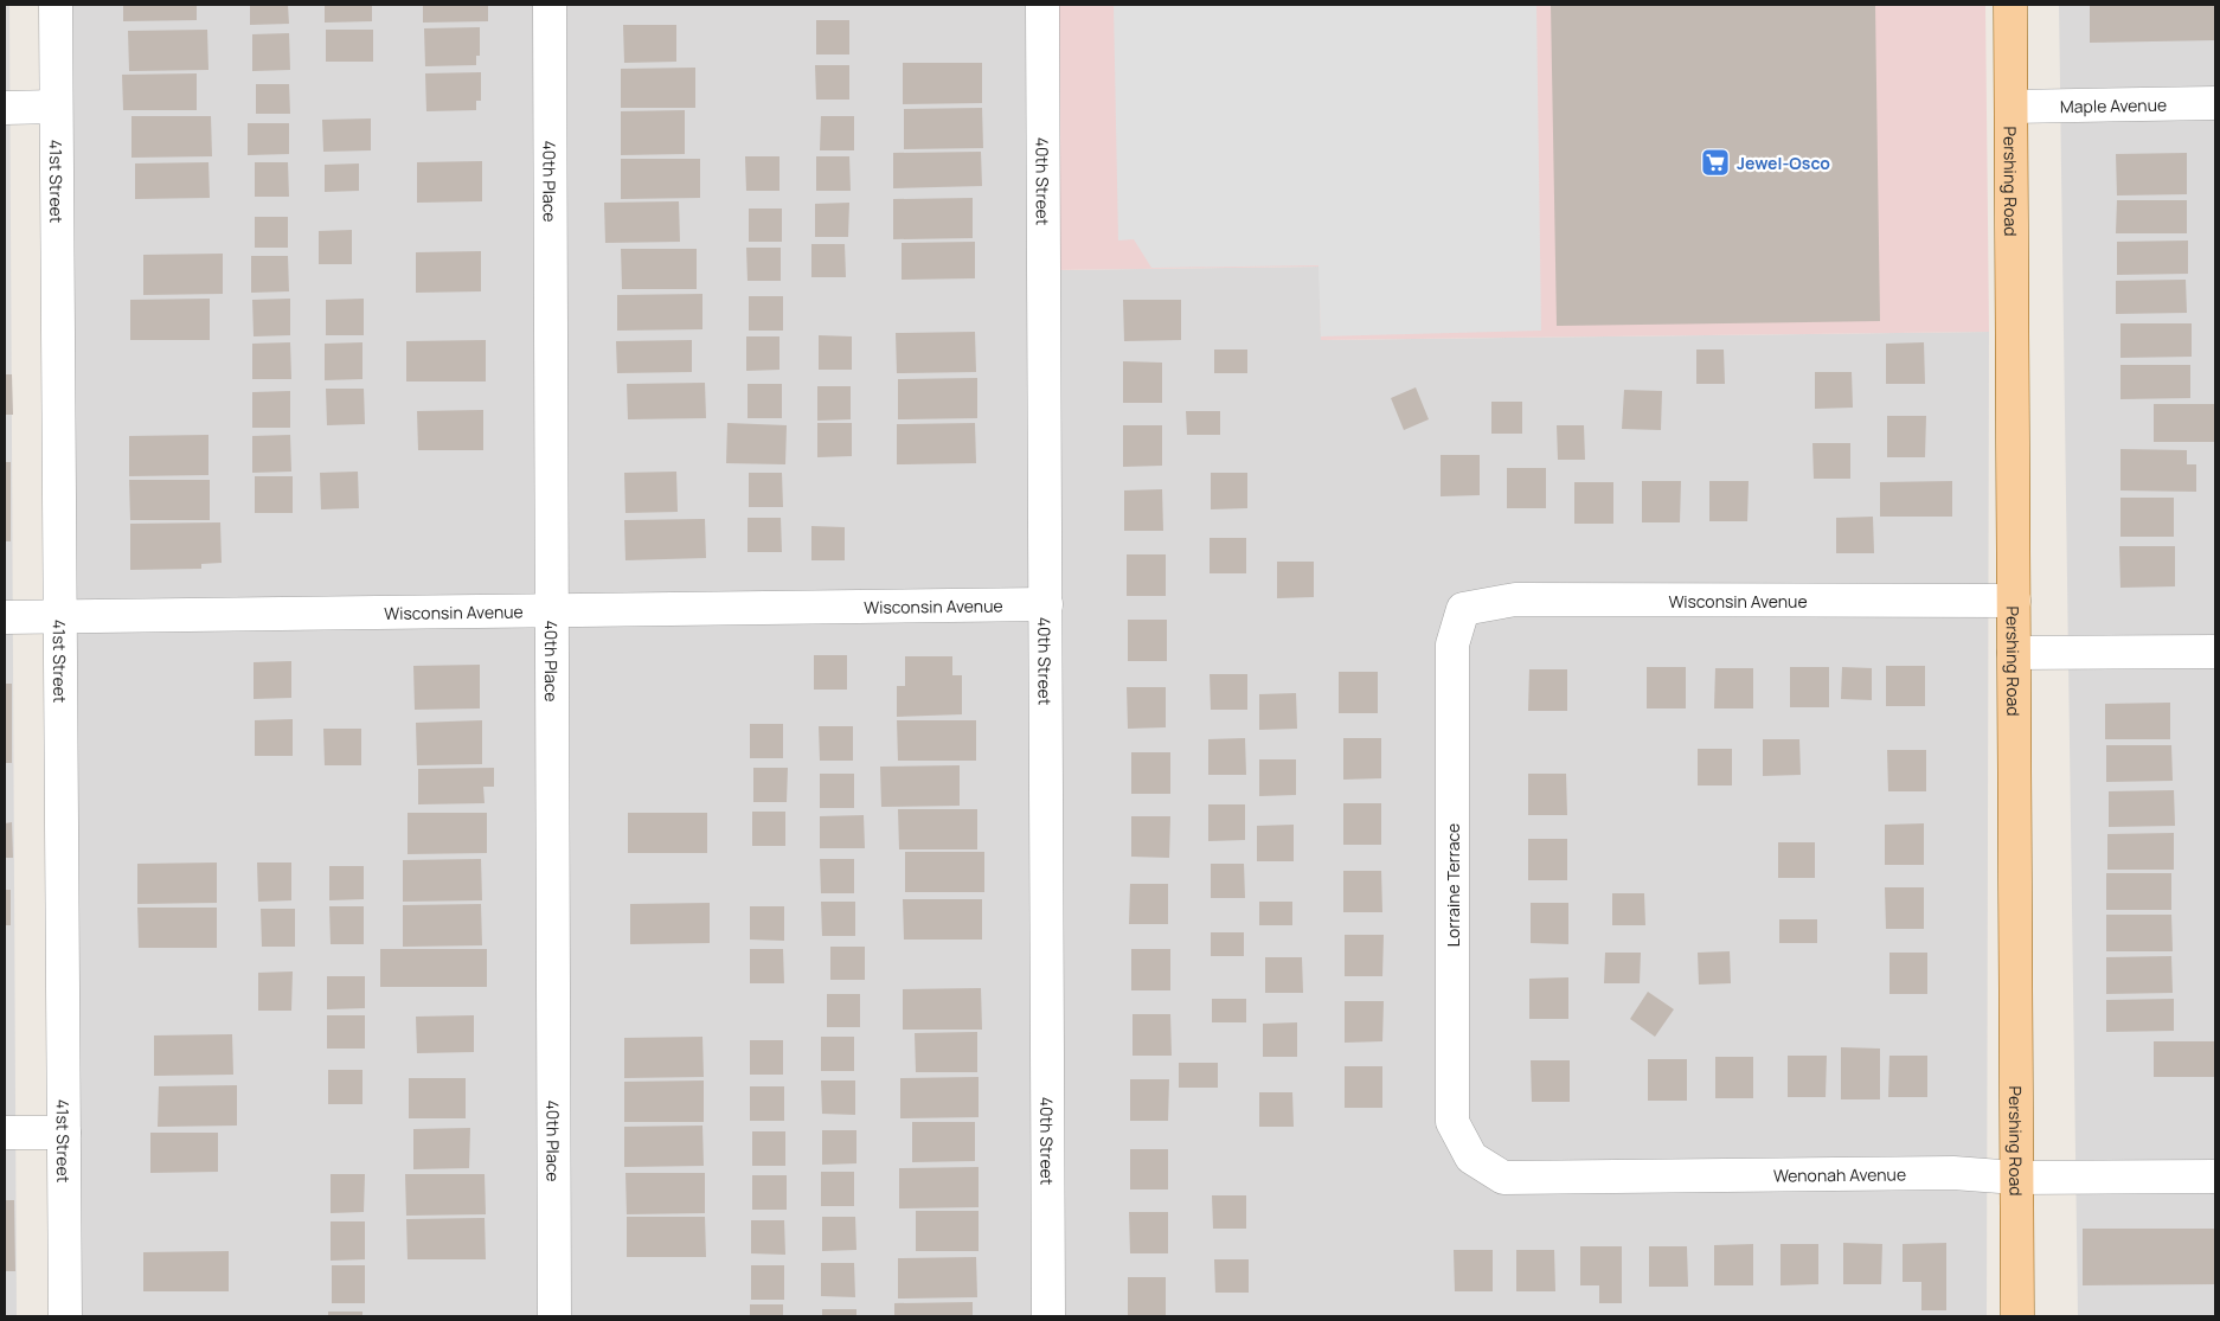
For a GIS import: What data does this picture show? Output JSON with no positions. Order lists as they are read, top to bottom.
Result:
{
  "streets": {
    "main road": ["Pershing Road"],
    "street": [
      "Maple Avenue",
      "41st Street",
      "40th Place",
      "40th Street",
      "Wisconsin Avenue",
      "Lorraine Terrace",
      "Wenonah Avenue"
    ]
  },
  "crossings": [
    ["Maple Avenue", "Pershing Road"],
    ["41st Street", "Wisconsin Avenue"],
    ["40th Place", "Wisconsin Avenue"],
    ["40th Street", "Wisconsin Avenue"],
    ["Pershing Road", "Wisconsin Avenue"],
    ["Pershing Road", "Wenonah Avenue"],
    ["Wisconsin Avenue", "Lorraine Terrace"],
    ["Lorraine Terrace", "Wenonah Avenue"]
  ],
  "places": {
    "supermarket": ["Jewel-Osco"]
  }
}
